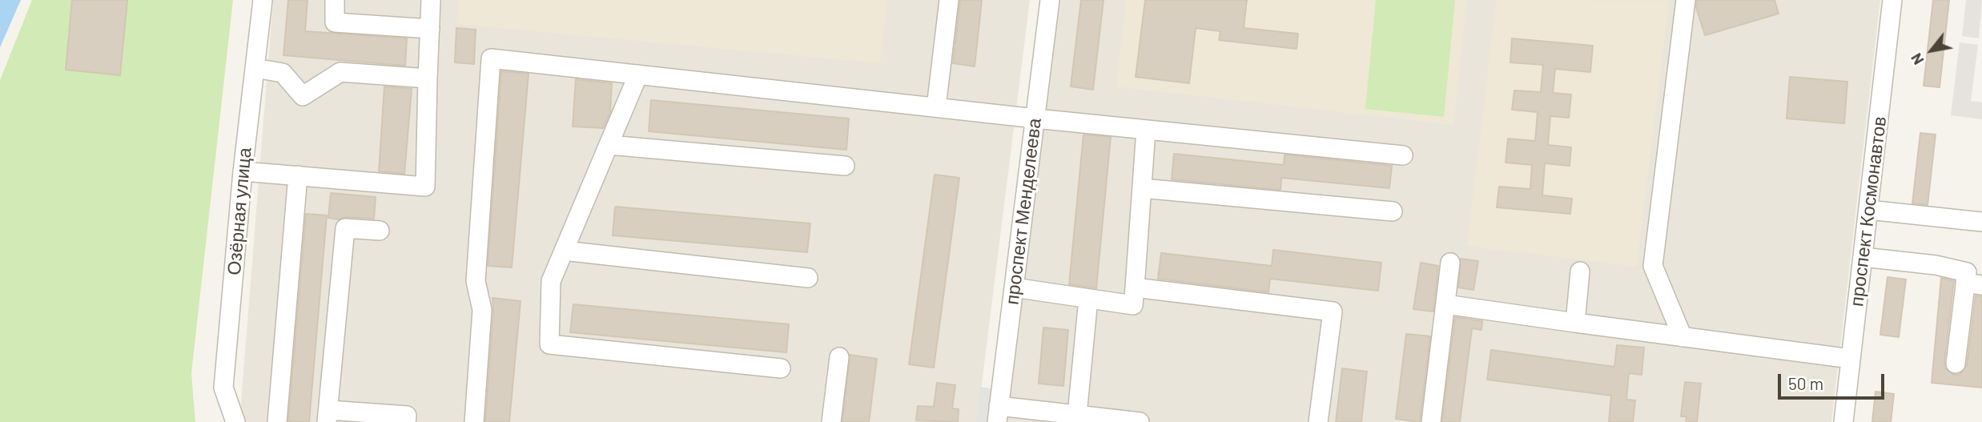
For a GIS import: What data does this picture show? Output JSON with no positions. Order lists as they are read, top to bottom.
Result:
{
  "streets": {
    "street": ["Озёрная улица", "проспект Менделеева", "проспект Космонавтов"]
  },
  "scale_bar": "50 m",
  "north": "bottom left"
}
